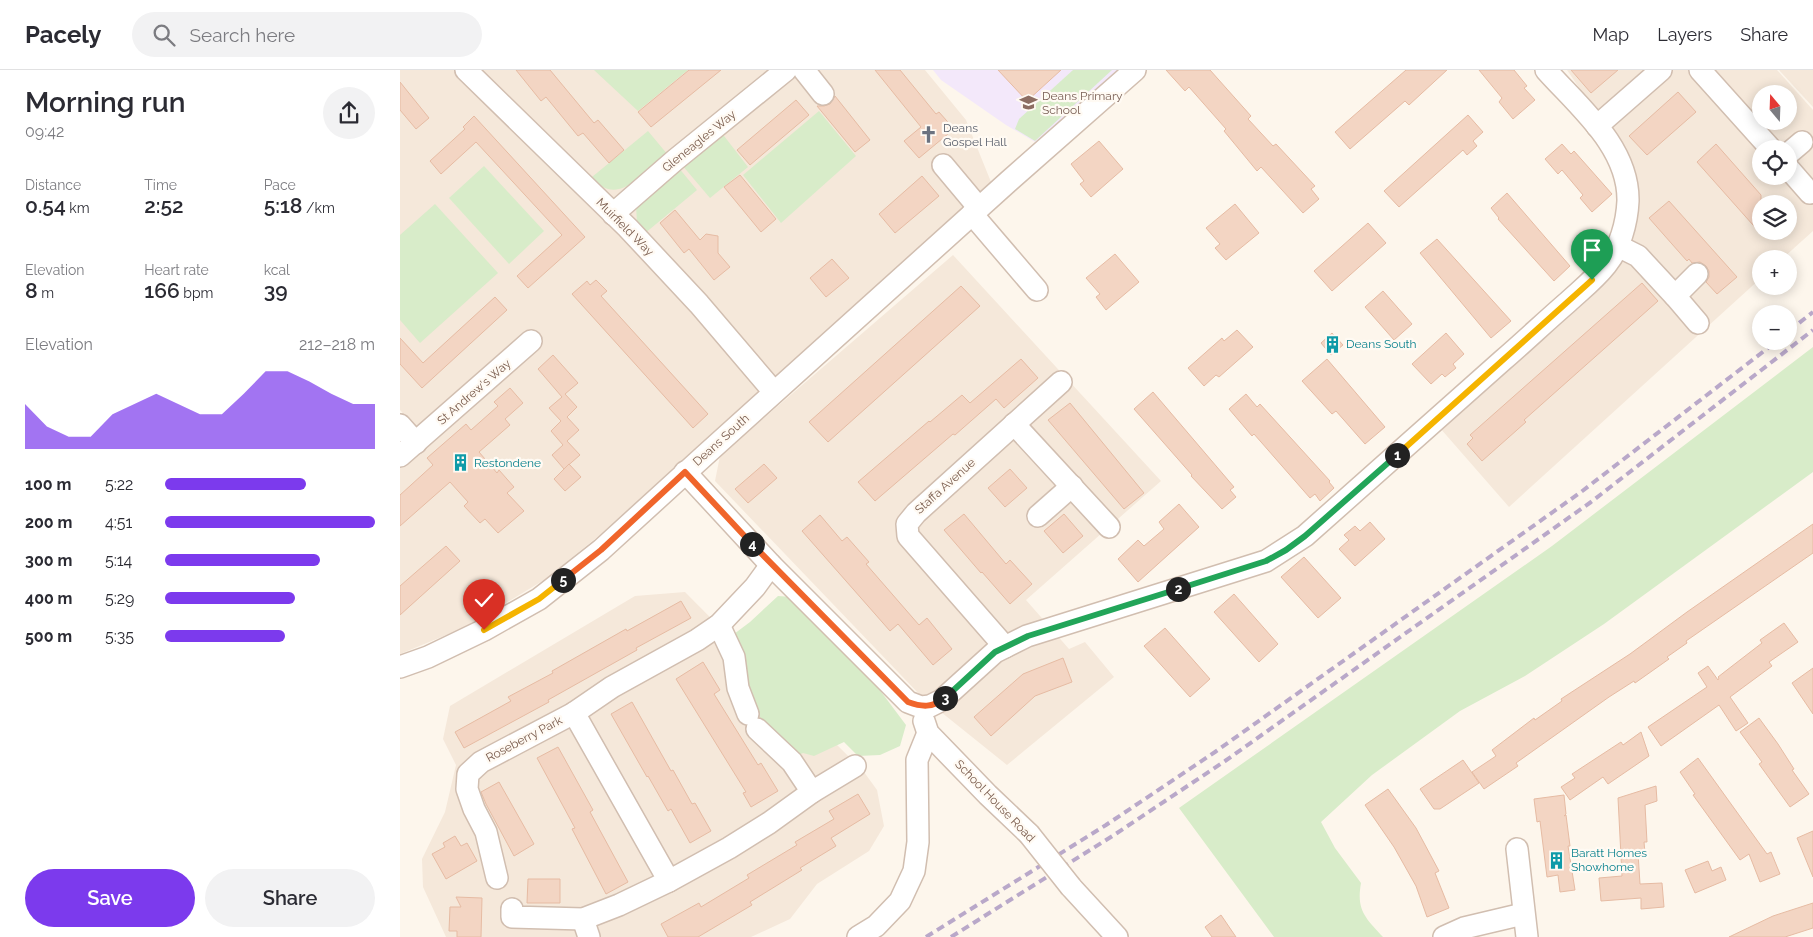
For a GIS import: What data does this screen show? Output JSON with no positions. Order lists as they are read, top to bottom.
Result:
{
  "streets": {
    "street": [
      "Gleneagles Way",
      "Muirfield Way",
      "St Andrew's Way",
      "Deans South",
      "Staffa Avenue",
      "Roseberry Park",
      "School House Road"
    ]
  },
  "crossings": [
    ["Gleneagles Way", "Muirfield Way"],
    ["Muirfield Way", "Deans South"]
  ],
  "places": {
    "school or university": ["Deans Primary School"],
    "church": ["Deans Gospel Hall"],
    "building": ["Deans South", "Restondene", "Baratt Homes Showhome"]
  },
  "north": "top",
  "page": {
    "header": "Pacely",
    "search": "Search here",
    "nav": ["Map", "Layers", "Share"],
    "heading": ["Morning run", "09:42"],
    "map_buttons": ["+", "−"],
    "stats": [
      ["Distance", "0.54 km"],
      ["Time", "2:52"],
      ["Pace", "5:18 /km"],
      ["Elevation", "8 m"],
      ["Heart rate", "166 bpm"],
      ["kcal", "39"]
    ],
    "chart": ["Elevation", "212–218 m"],
    "pins": [
      "1",
      "4",
      "5",
      "2",
      "3"
    ],
    "list": [
      {
        "name": "100 m",
        "note": "5:22"
      },
      {
        "name": "200 m",
        "note": "4:51"
      },
      {
        "name": "300 m",
        "note": "5:14"
      },
      {
        "name": "400 m",
        "note": "5:29"
      },
      {
        "name": "500 m",
        "note": "5:35"
      }
    ],
    "buttons": ["Save", "Share"]
  }
}
